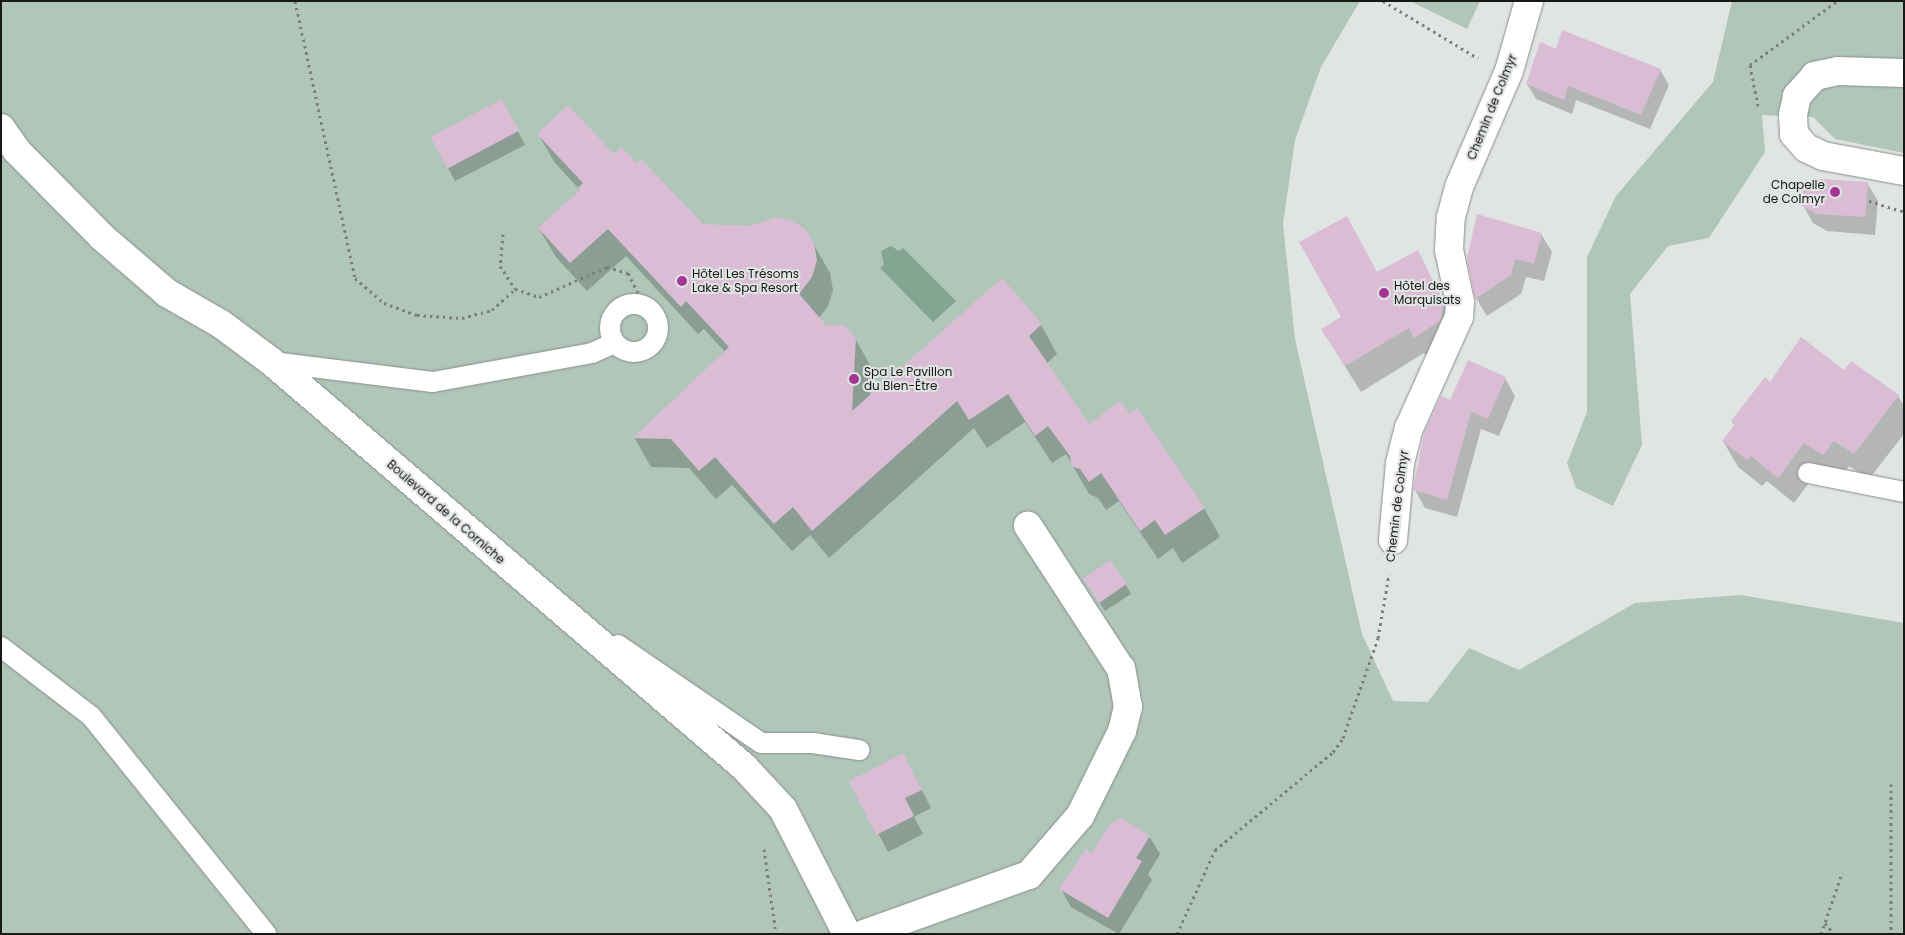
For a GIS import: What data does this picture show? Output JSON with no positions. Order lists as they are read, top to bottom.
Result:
{
  "streets": {
    "street": ["Chemin de Colmyr", "Boulevard de la Corniche"]
  },
  "places": [
    "Chapelle de Colmyr",
    "Hôtel Les Trésoms Lake & Spa Resort",
    "Hôtel des Marquisats",
    "Spa Le Pavillon du Bien-Être"
  ]
}
